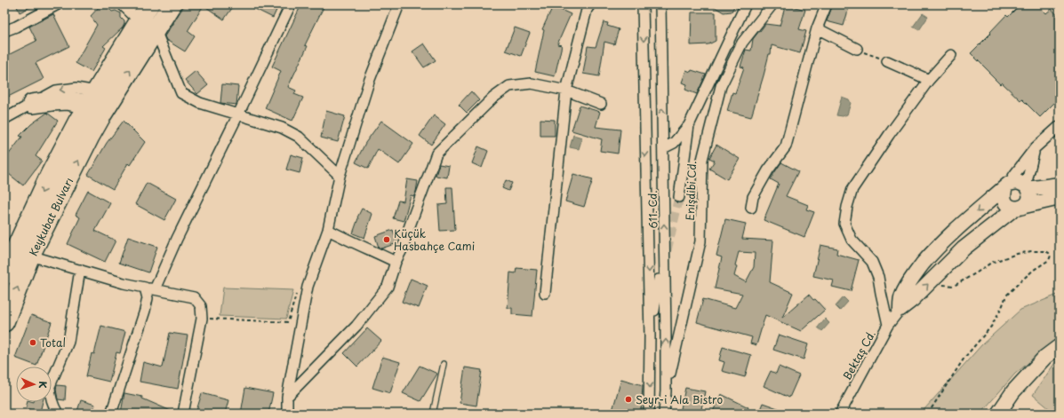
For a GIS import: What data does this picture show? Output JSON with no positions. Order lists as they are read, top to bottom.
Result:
{
  "streets": {
    "highway": ["Keykubat Bulvarı"],
    "street": ["Enişdibi Cd.", "611. Cd.", "Bektaş Cd."]
  },
  "crossings": [
    ["Enişdibi Cd.", "611. Cd."]
  ],
  "places": ["Küçük Hasbahçe Cami", "Total", "Seyr-i Ala Bistro"],
  "north": "right"
}
